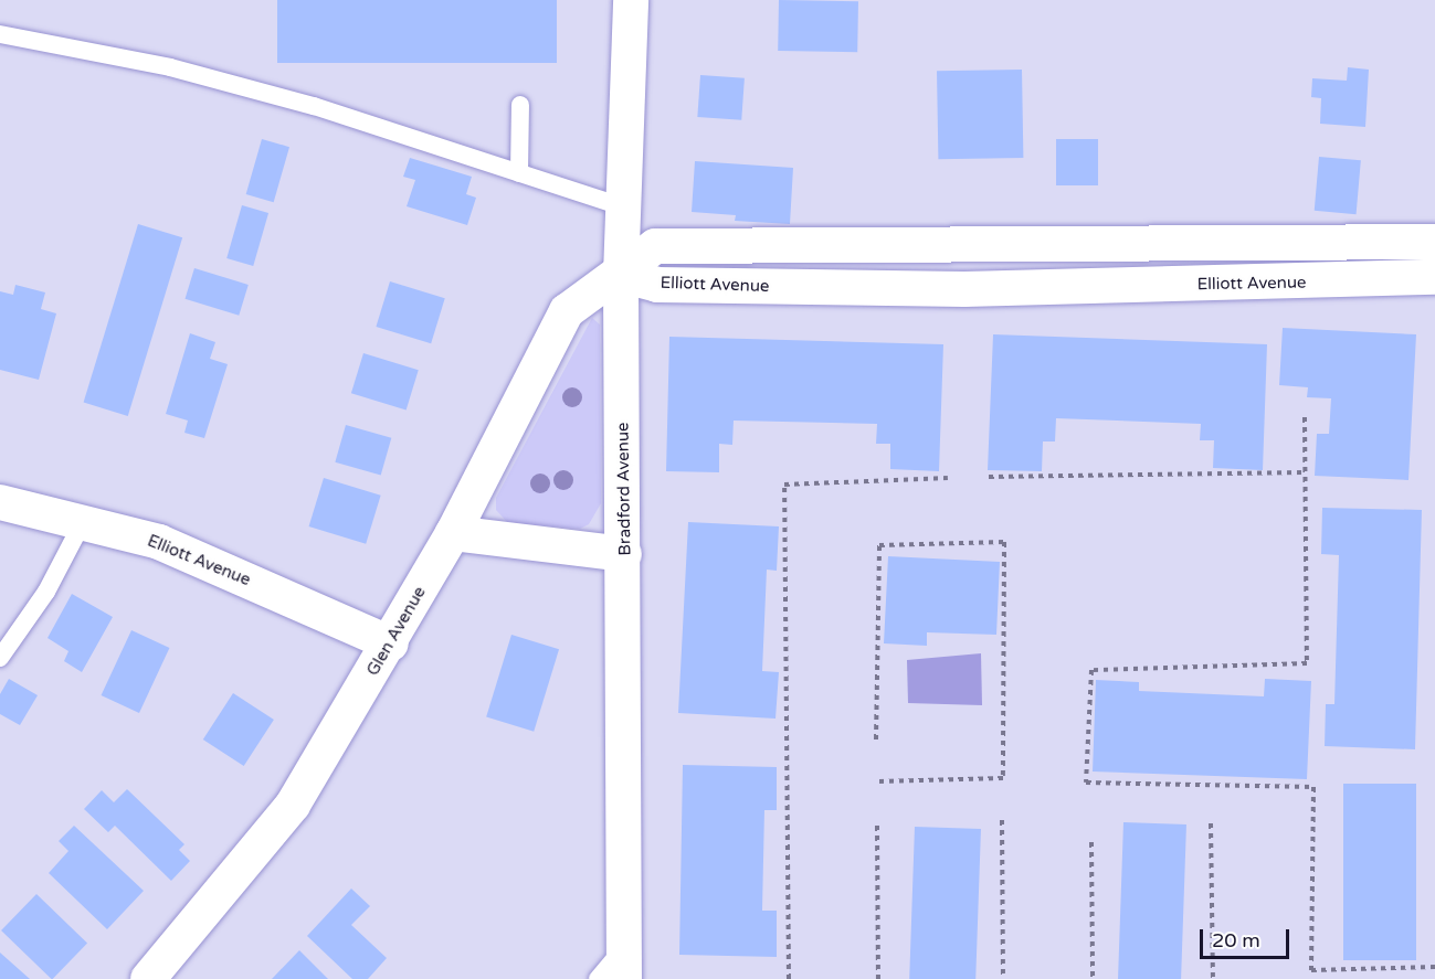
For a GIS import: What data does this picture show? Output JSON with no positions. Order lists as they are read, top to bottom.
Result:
{
  "streets": {
    "street": ["Elliott Avenue", "Bradford Avenue", "Glen Avenue"]
  },
  "crossings": [
    ["Elliott Avenue", "Bradford Avenue"],
    ["Elliott Avenue", "Glen Avenue"],
    ["Bradford Avenue", "Glen Avenue"]
  ],
  "scale_bar": "20 m"
}
